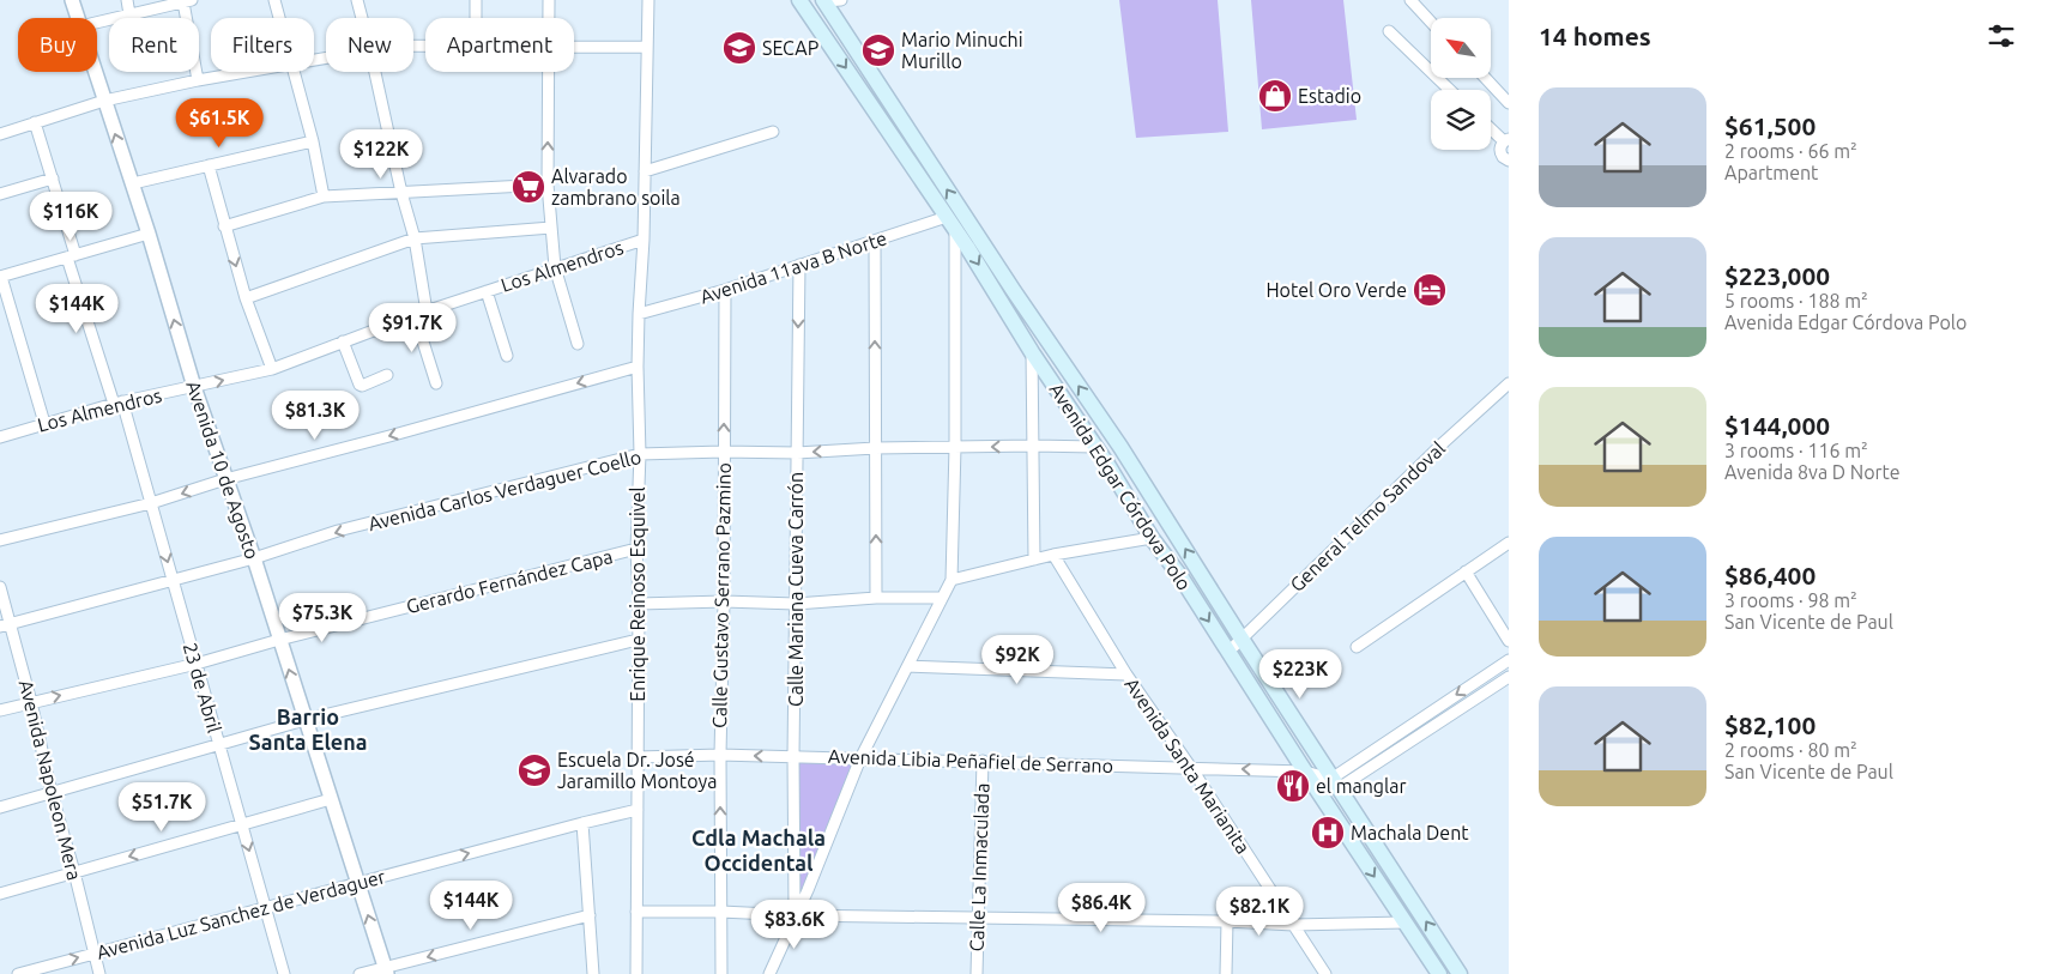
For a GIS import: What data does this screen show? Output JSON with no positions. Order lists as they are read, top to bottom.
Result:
{
  "streets": {
    "main road": ["Avenida Edgar Córdova Polo"],
    "street": [
      "Los Almendros",
      "Avenida 11ava B Norte",
      "Avenida 10 de Agosto",
      "Avenida Carlos Verdaguer Coello",
      "General Telmo Sandoval",
      "Gerardo Fernández Capa",
      "Calle Mariana Cueva Carrón",
      "Enrique Reinoso Esquivel",
      "Calle Gustavo Serrano Pazmino",
      "23 de Abril",
      "Avenida Libia Peñafiel de Serrano",
      "Avenida Santa Marianita",
      "Avenida Napoleon Mera",
      "Calle La Inmaculada",
      "Avenida Luz Sanchez de Verdaguer"
    ]
  },
  "crossings": [
    ["Los Almendros", "Avenida 10 de Agosto"],
    ["Los Almendros", "Enrique Reinoso Esquivel"],
    ["Los Almendros", "23 de Abril"],
    ["Avenida 11ava B Norte", "Avenida Edgar Córdova Polo"],
    ["Avenida 11ava B Norte", "Calle Mariana Cueva Carrón"],
    ["Avenida 11ava B Norte", "Enrique Reinoso Esquivel"],
    ["Avenida 11ava B Norte", "Calle Gustavo Serrano Pazmino"],
    ["Avenida 10 de Agosto", "Avenida Carlos Verdaguer Coello"],
    ["Avenida 10 de Agosto", "Gerardo Fernández Capa"],
    ["Avenida 10 de Agosto", "Avenida Luz Sanchez de Verdaguer"],
    ["Avenida Edgar Córdova Polo", "Avenida Carlos Verdaguer Coello"],
    ["Avenida Edgar Córdova Polo", "General Telmo Sandoval"],
    ["Avenida Edgar Córdova Polo", "Avenida Libia Peñafiel de Serrano"],
    ["Avenida Carlos Verdaguer Coello", "Calle Mariana Cueva Carrón"],
    ["Avenida Carlos Verdaguer Coello", "Enrique Reinoso Esquivel"],
    ["Avenida Carlos Verdaguer Coello", "Calle Gustavo Serrano Pazmino"],
    ["Avenida Carlos Verdaguer Coello", "23 de Abril"],
    ["Avenida Carlos Verdaguer Coello", "Avenida Napoleon Mera"],
    ["Gerardo Fernández Capa", "Enrique Reinoso Esquivel"],
    ["Gerardo Fernández Capa", "23 de Abril"],
    ["Gerardo Fernández Capa", "Avenida Napoleon Mera"],
    ["Calle Mariana Cueva Carrón", "Avenida Libia Peñafiel de Serrano"],
    ["Enrique Reinoso Esquivel", "Avenida Libia Peñafiel de Serrano"],
    ["Enrique Reinoso Esquivel", "Avenida Luz Sanchez de Verdaguer"],
    ["Calle Gustavo Serrano Pazmino", "Avenida Libia Peñafiel de Serrano"],
    ["23 de Abril", "Avenida Luz Sanchez de Verdaguer"],
    ["Avenida Libia Peñafiel de Serrano", "Avenida Santa Marianita"],
    ["Avenida Libia Peñafiel de Serrano", "Calle La Inmaculada"],
    ["Avenida Napoleon Mera", "Avenida Luz Sanchez de Verdaguer"]
  ],
  "one_way": ["Calle Gustavo Serrano Pazmino"],
  "districts": ["Barrio Santa Elena", "Cdla Machala Occidental"],
  "places": {
    "school or university": ["SECAP", "Mario Minuchi Murillo", "Escuela Dr. José Jaramillo Montoya"],
    "shop": ["Estadio"],
    "supermarket": ["Alvarado zambrano soila"],
    "hotel": ["Hotel Oro Verde"],
    "restaurant": ["el manglar"],
    "hospital": ["Machala Dent"]
  },
  "north": "top left",
  "page": {
    "heading": "14 homes",
    "chip": [
      "Buy",
      "Rent",
      "Filters",
      "New",
      "Apartment"
    ],
    "list": [
      {
        "name": "$61,500",
        "note": "2 rooms · 66 m² · Apartment"
      },
      {
        "name": "$223,000",
        "note": "5 rooms · 188 m² · Avenida Edgar Córdova Polo"
      },
      {
        "name": "$144,000",
        "note": "3 rooms · 116 m² · Avenida 8va D Norte"
      },
      {
        "name": "$86,400",
        "note": "3 rooms · 98 m² · San Vicente de Paul"
      },
      {
        "name": "$82,100",
        "note": "2 rooms · 80 m² · San Vicente de Paul"
      }
    ],
    "price": [
      "$61.5K",
      "$122K",
      "$116K",
      "$144K",
      "$91.7K",
      "$81.3K",
      "$75.3K",
      "$92K",
      "$223K",
      "$51.7K",
      "$144K",
      "$86.4K",
      "$82.1K",
      "$83.6K"
    ]
  }
}
